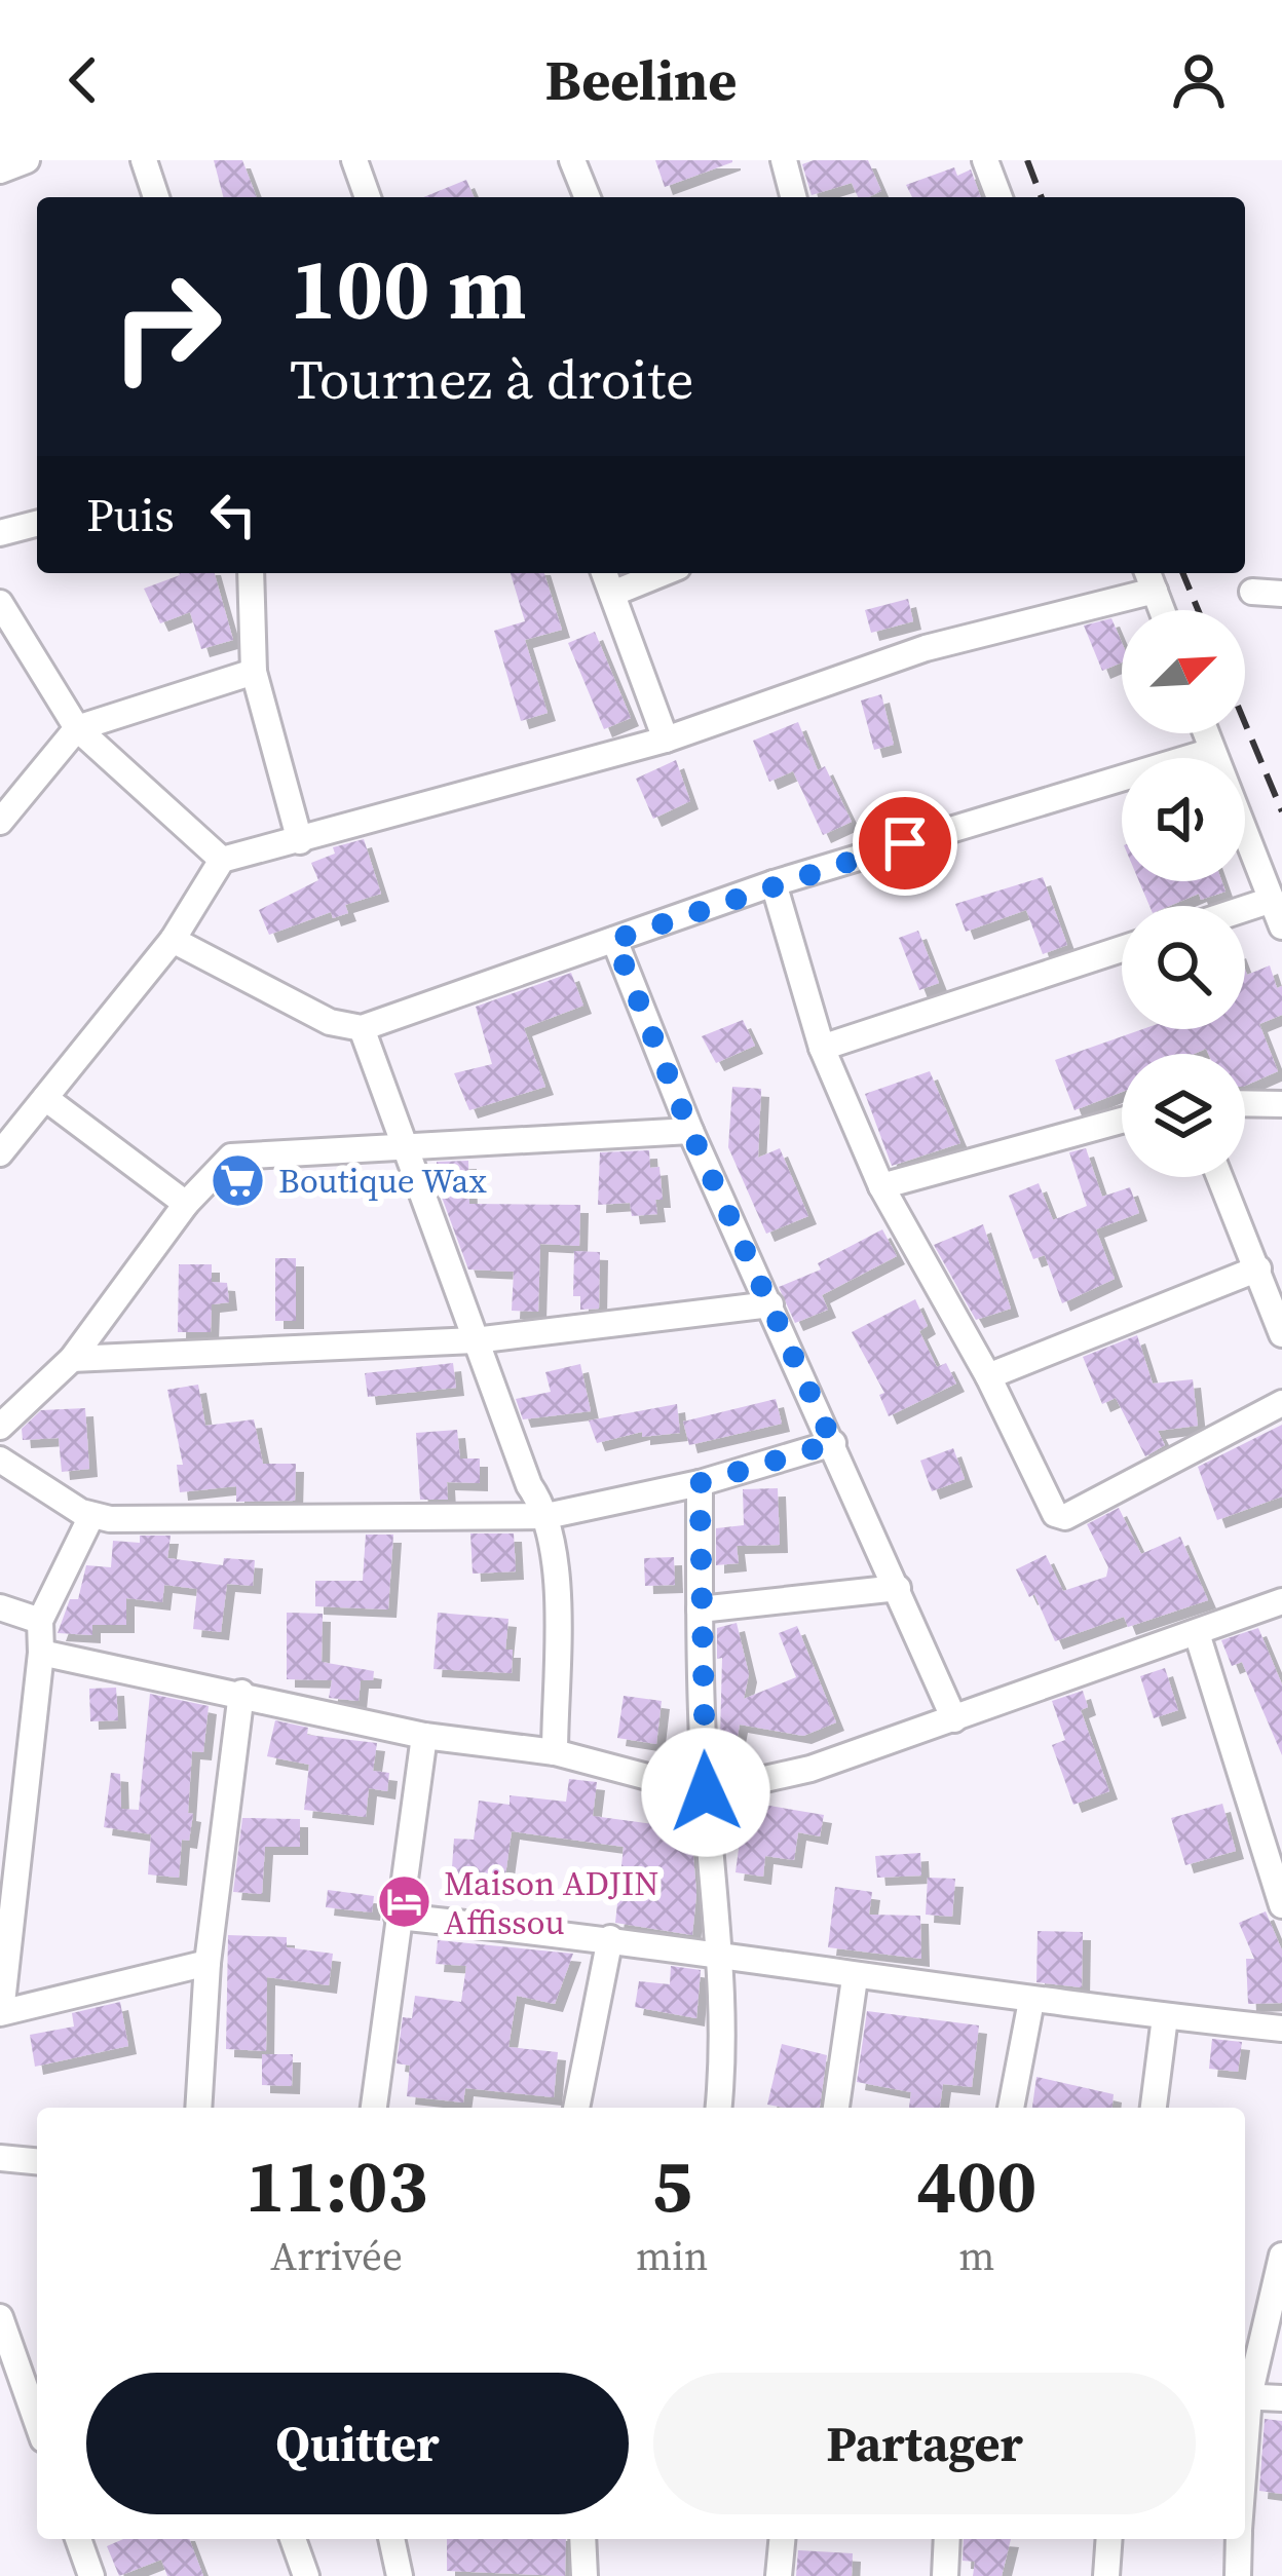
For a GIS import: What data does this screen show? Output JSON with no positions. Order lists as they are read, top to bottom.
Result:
{
  "places": {
    "supermarket": ["Boutique Wax"],
    "hotel": ["Maison ADJIN Affissou"]
  },
  "north": "top right",
  "page": {
    "header": "Beeline",
    "turn": ["100 m", "Tournez à droite"],
    "then": "Puis",
    "eta": [
      "11:03",
      "Arrivée",
      "5",
      "min",
      "400",
      "m"
    ],
    "buttons": ["Quitter", "Partager"]
  }
}
